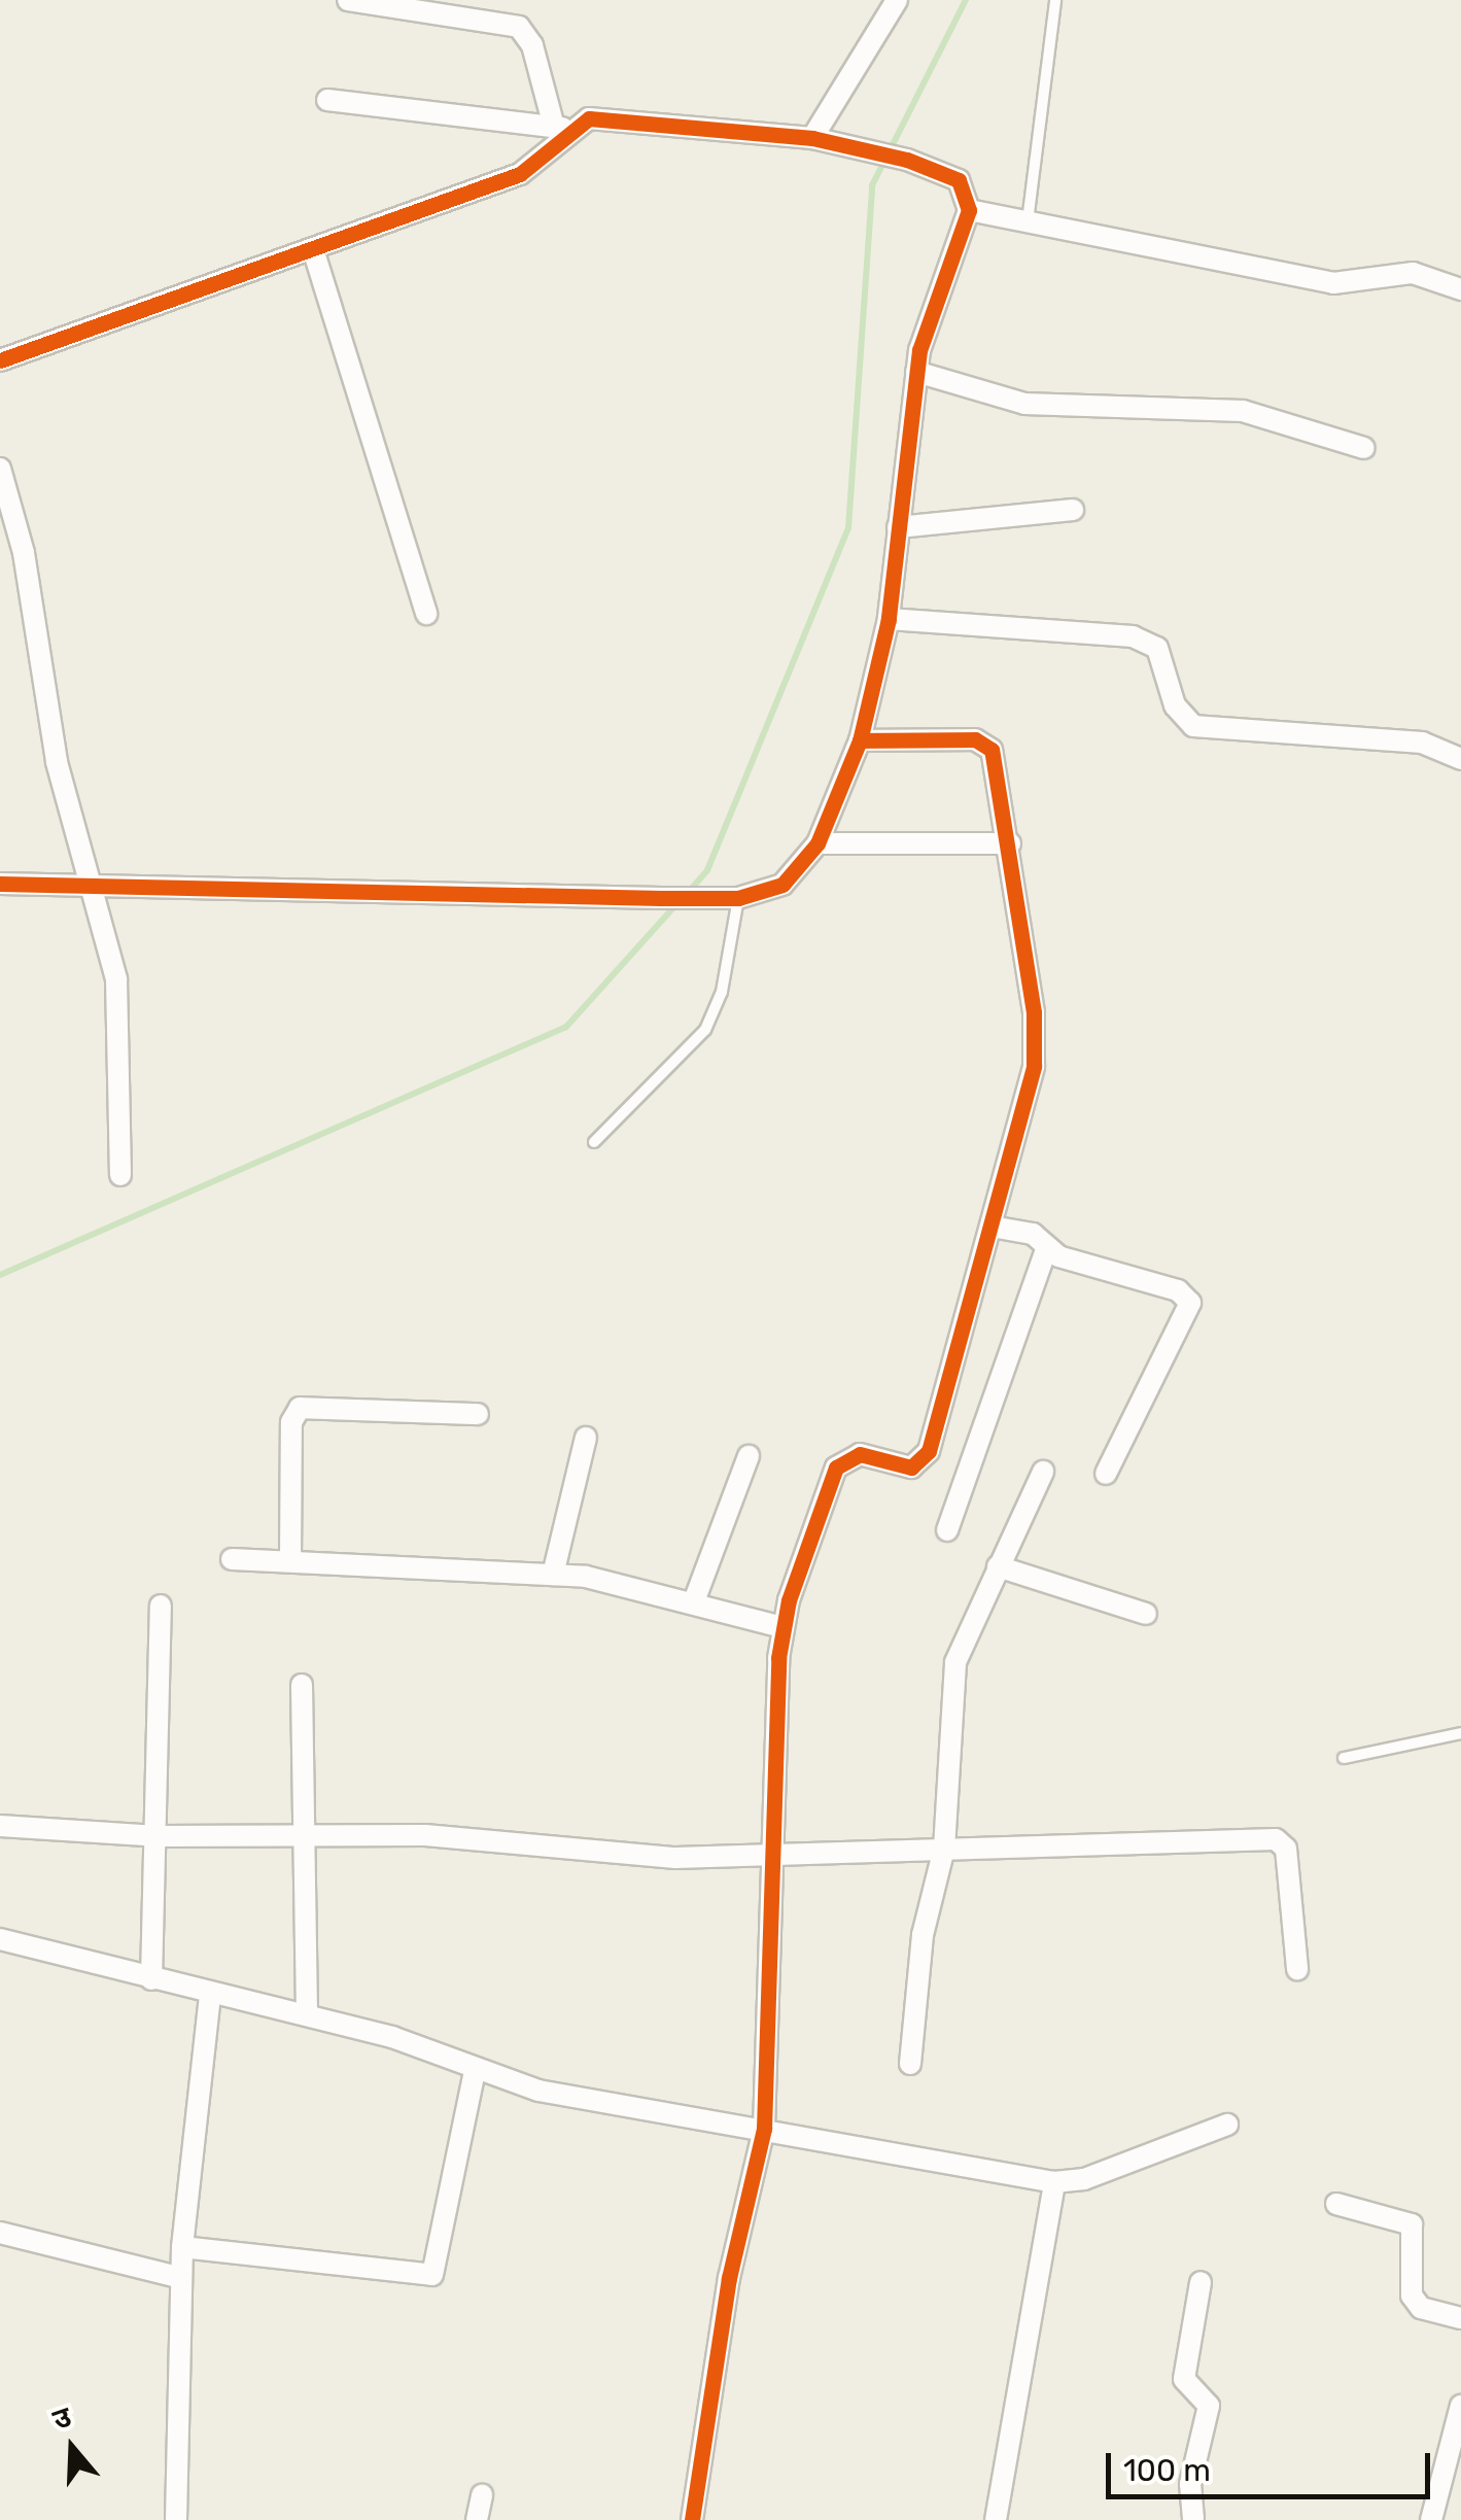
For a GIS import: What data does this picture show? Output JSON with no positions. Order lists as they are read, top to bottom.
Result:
{
  "scale_bar": "100 m",
  "north": "top"
}
